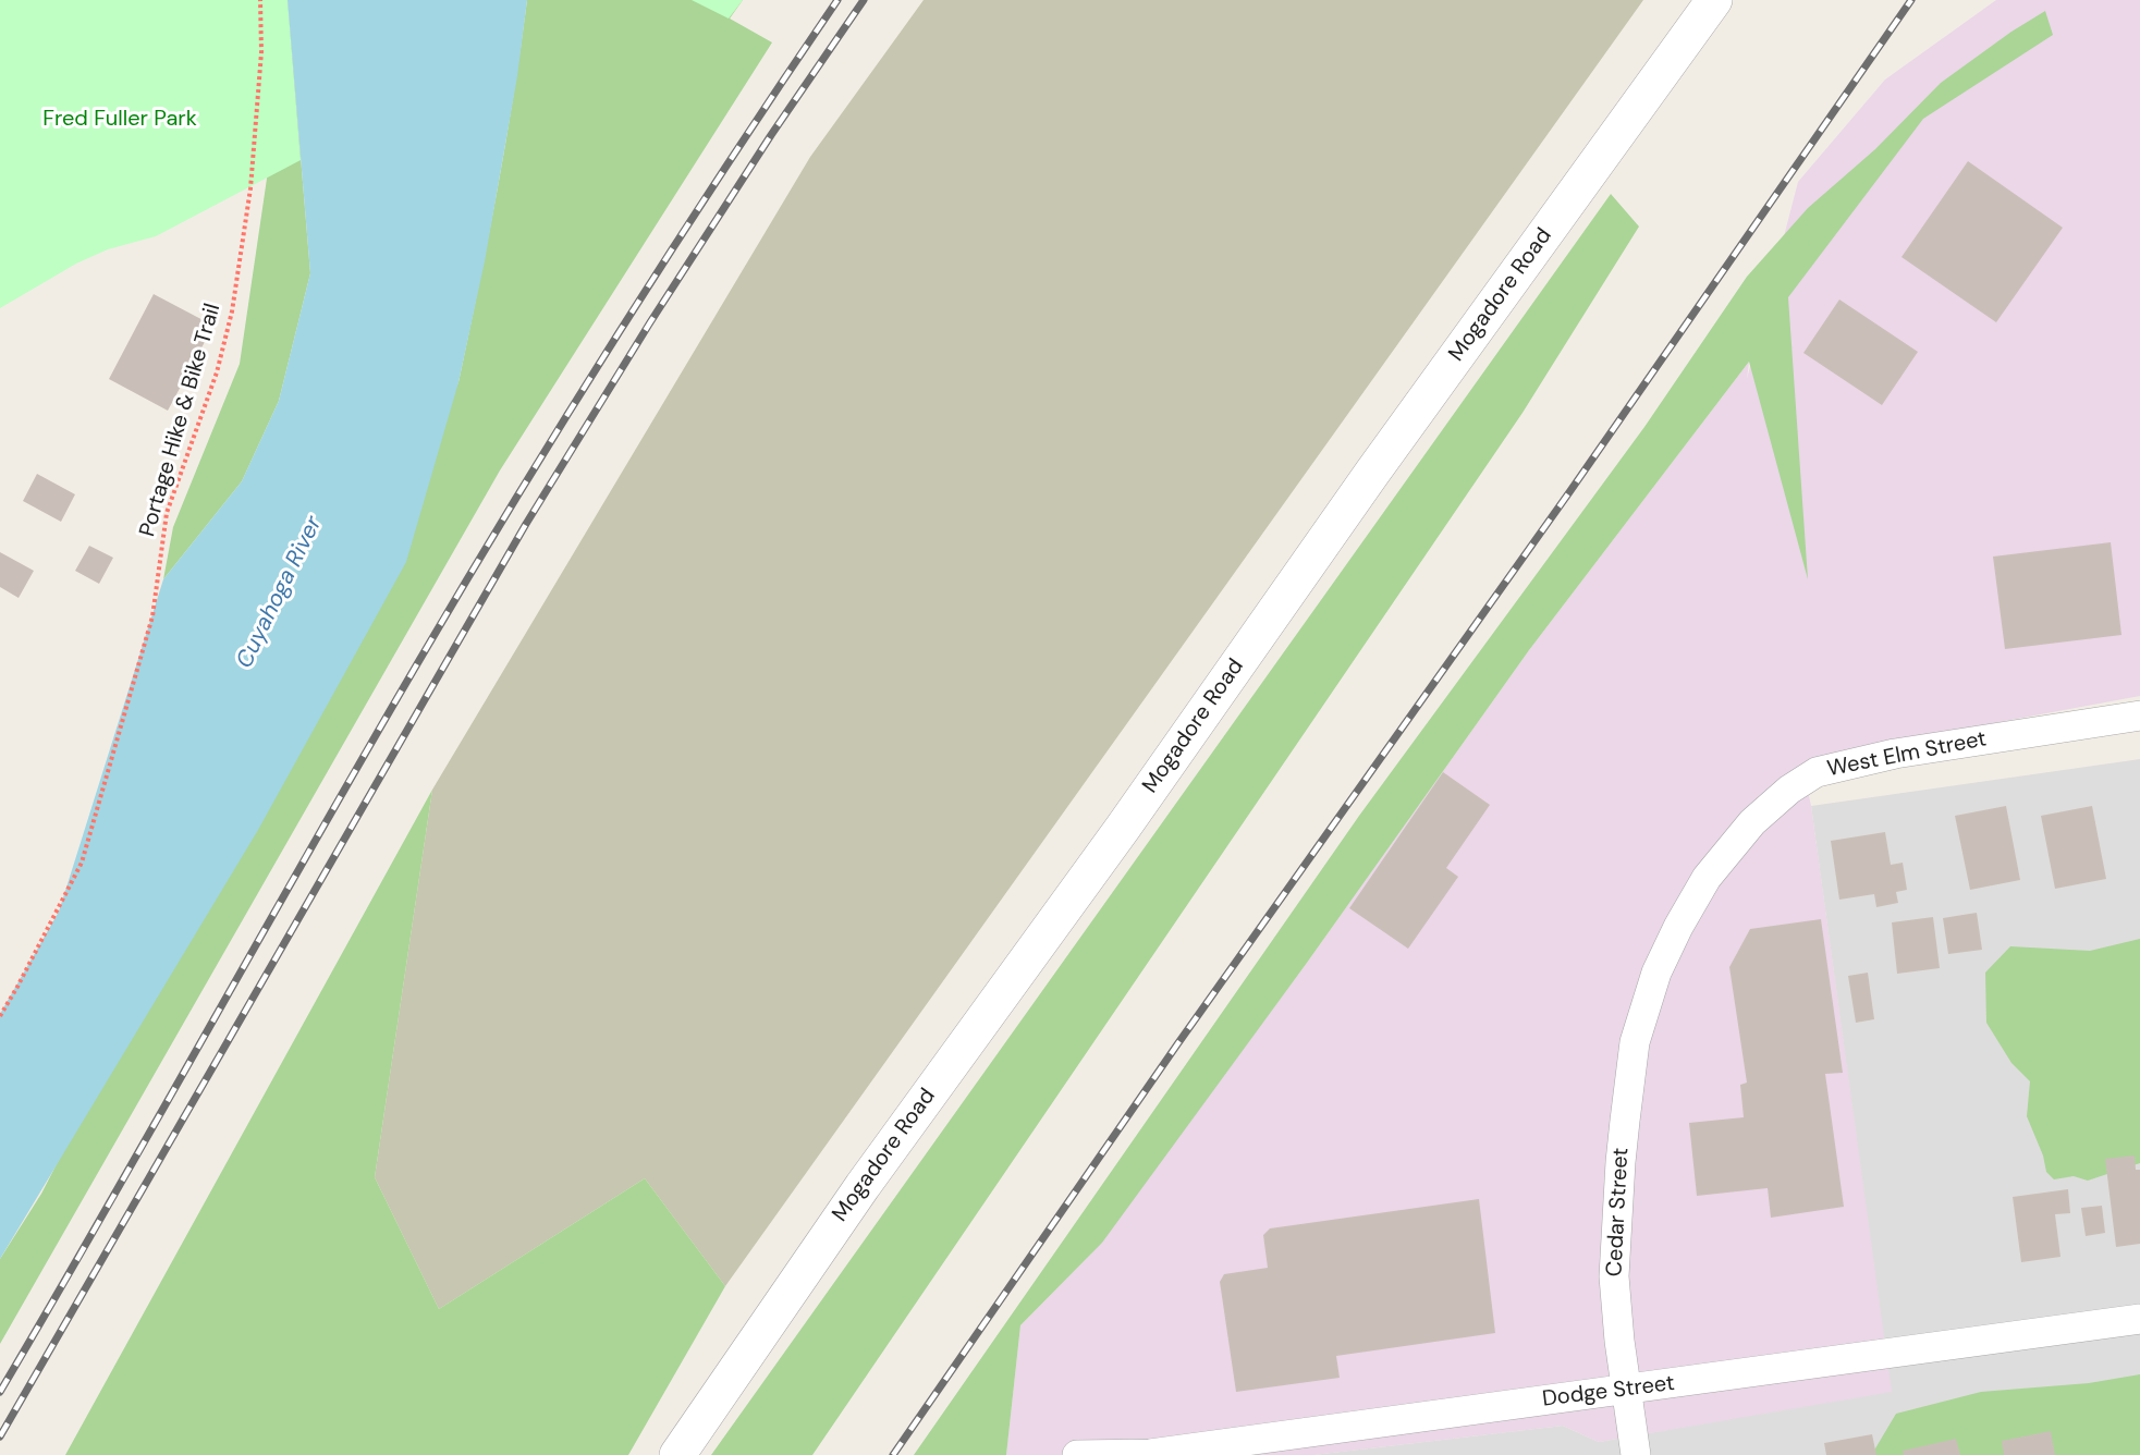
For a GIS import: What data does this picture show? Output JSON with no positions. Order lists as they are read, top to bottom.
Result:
{
  "streets": {
    "street": [
      "Mogadore Road",
      "West Elm Street",
      "Cedar Street",
      "Dodge Street"
    ],
    "path": ["Portage Hike & Bike Trail"]
  },
  "crossings": [
    ["West Elm Street", "Cedar Street"],
    ["Cedar Street", "Dodge Street"]
  ],
  "water": ["Cuyahoga River"],
  "parks": ["Fred Fuller Park"]
}
